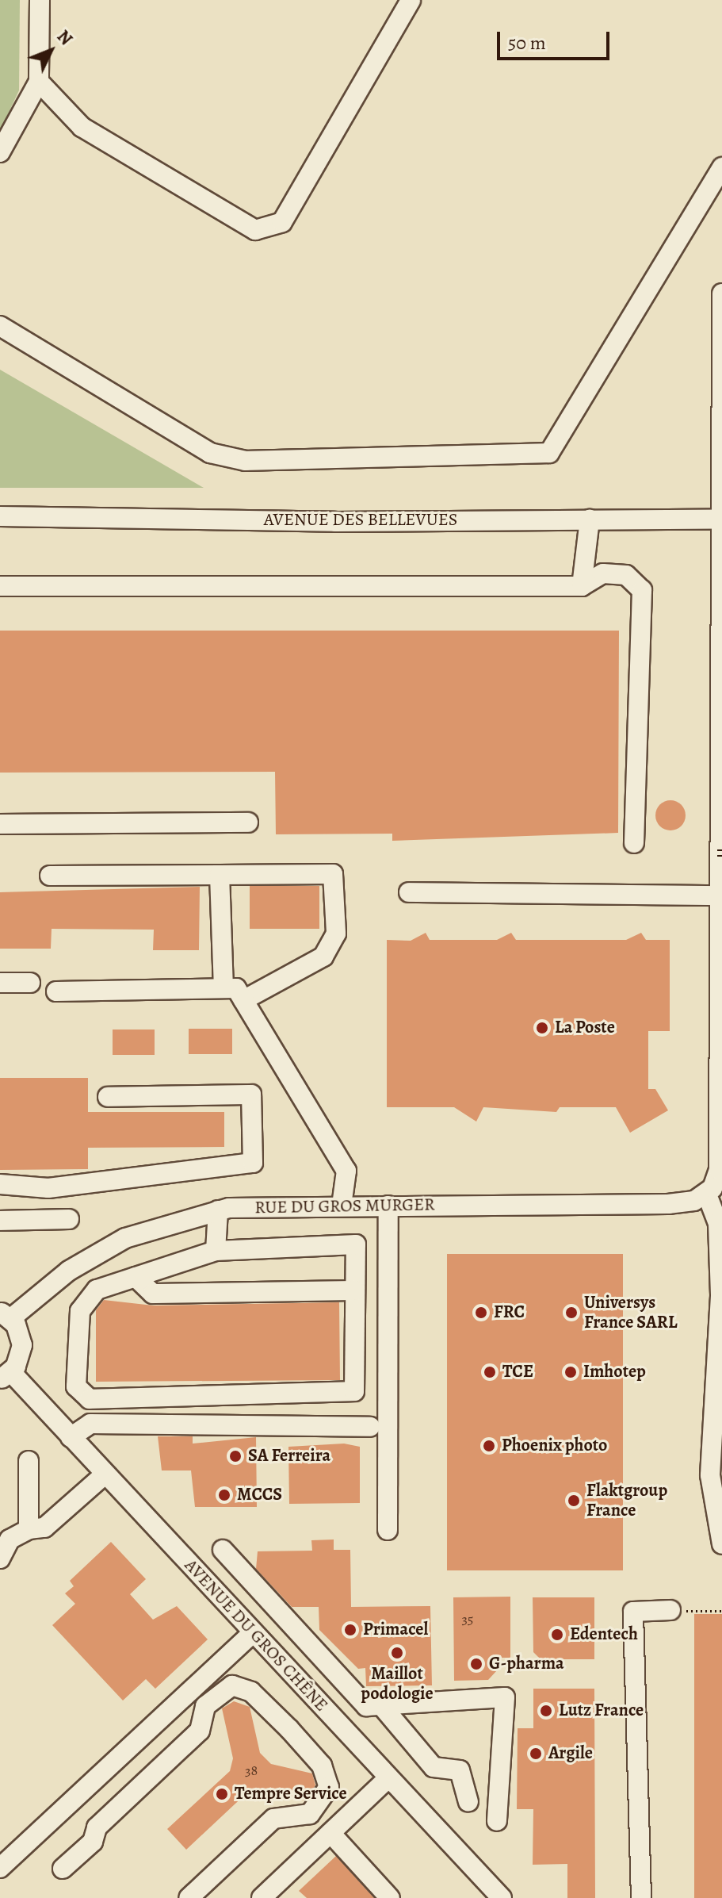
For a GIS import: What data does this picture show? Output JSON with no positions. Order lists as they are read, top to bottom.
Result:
{
  "streets": {
    "street": ["AVENUE DES BELLEVUES", "RUE DU GROS MURGER", "AVENUE DU GROS CHÊNE"]
  },
  "places": [
    "La Poste",
    "FRC",
    "Universys France SARL",
    "TCE",
    "Imhotep",
    "Phoenix photo",
    "SA Ferreira",
    "MCCS",
    "Flaktgroup France",
    "Primacel",
    "Edentech",
    "Maillot podologie",
    "G-pharma",
    "Lutz France",
    "Argile",
    "Tempre Service"
  ],
  "house_numbers": ["35", "38"],
  "scale_bar": "50 m",
  "north": "top right"
}
